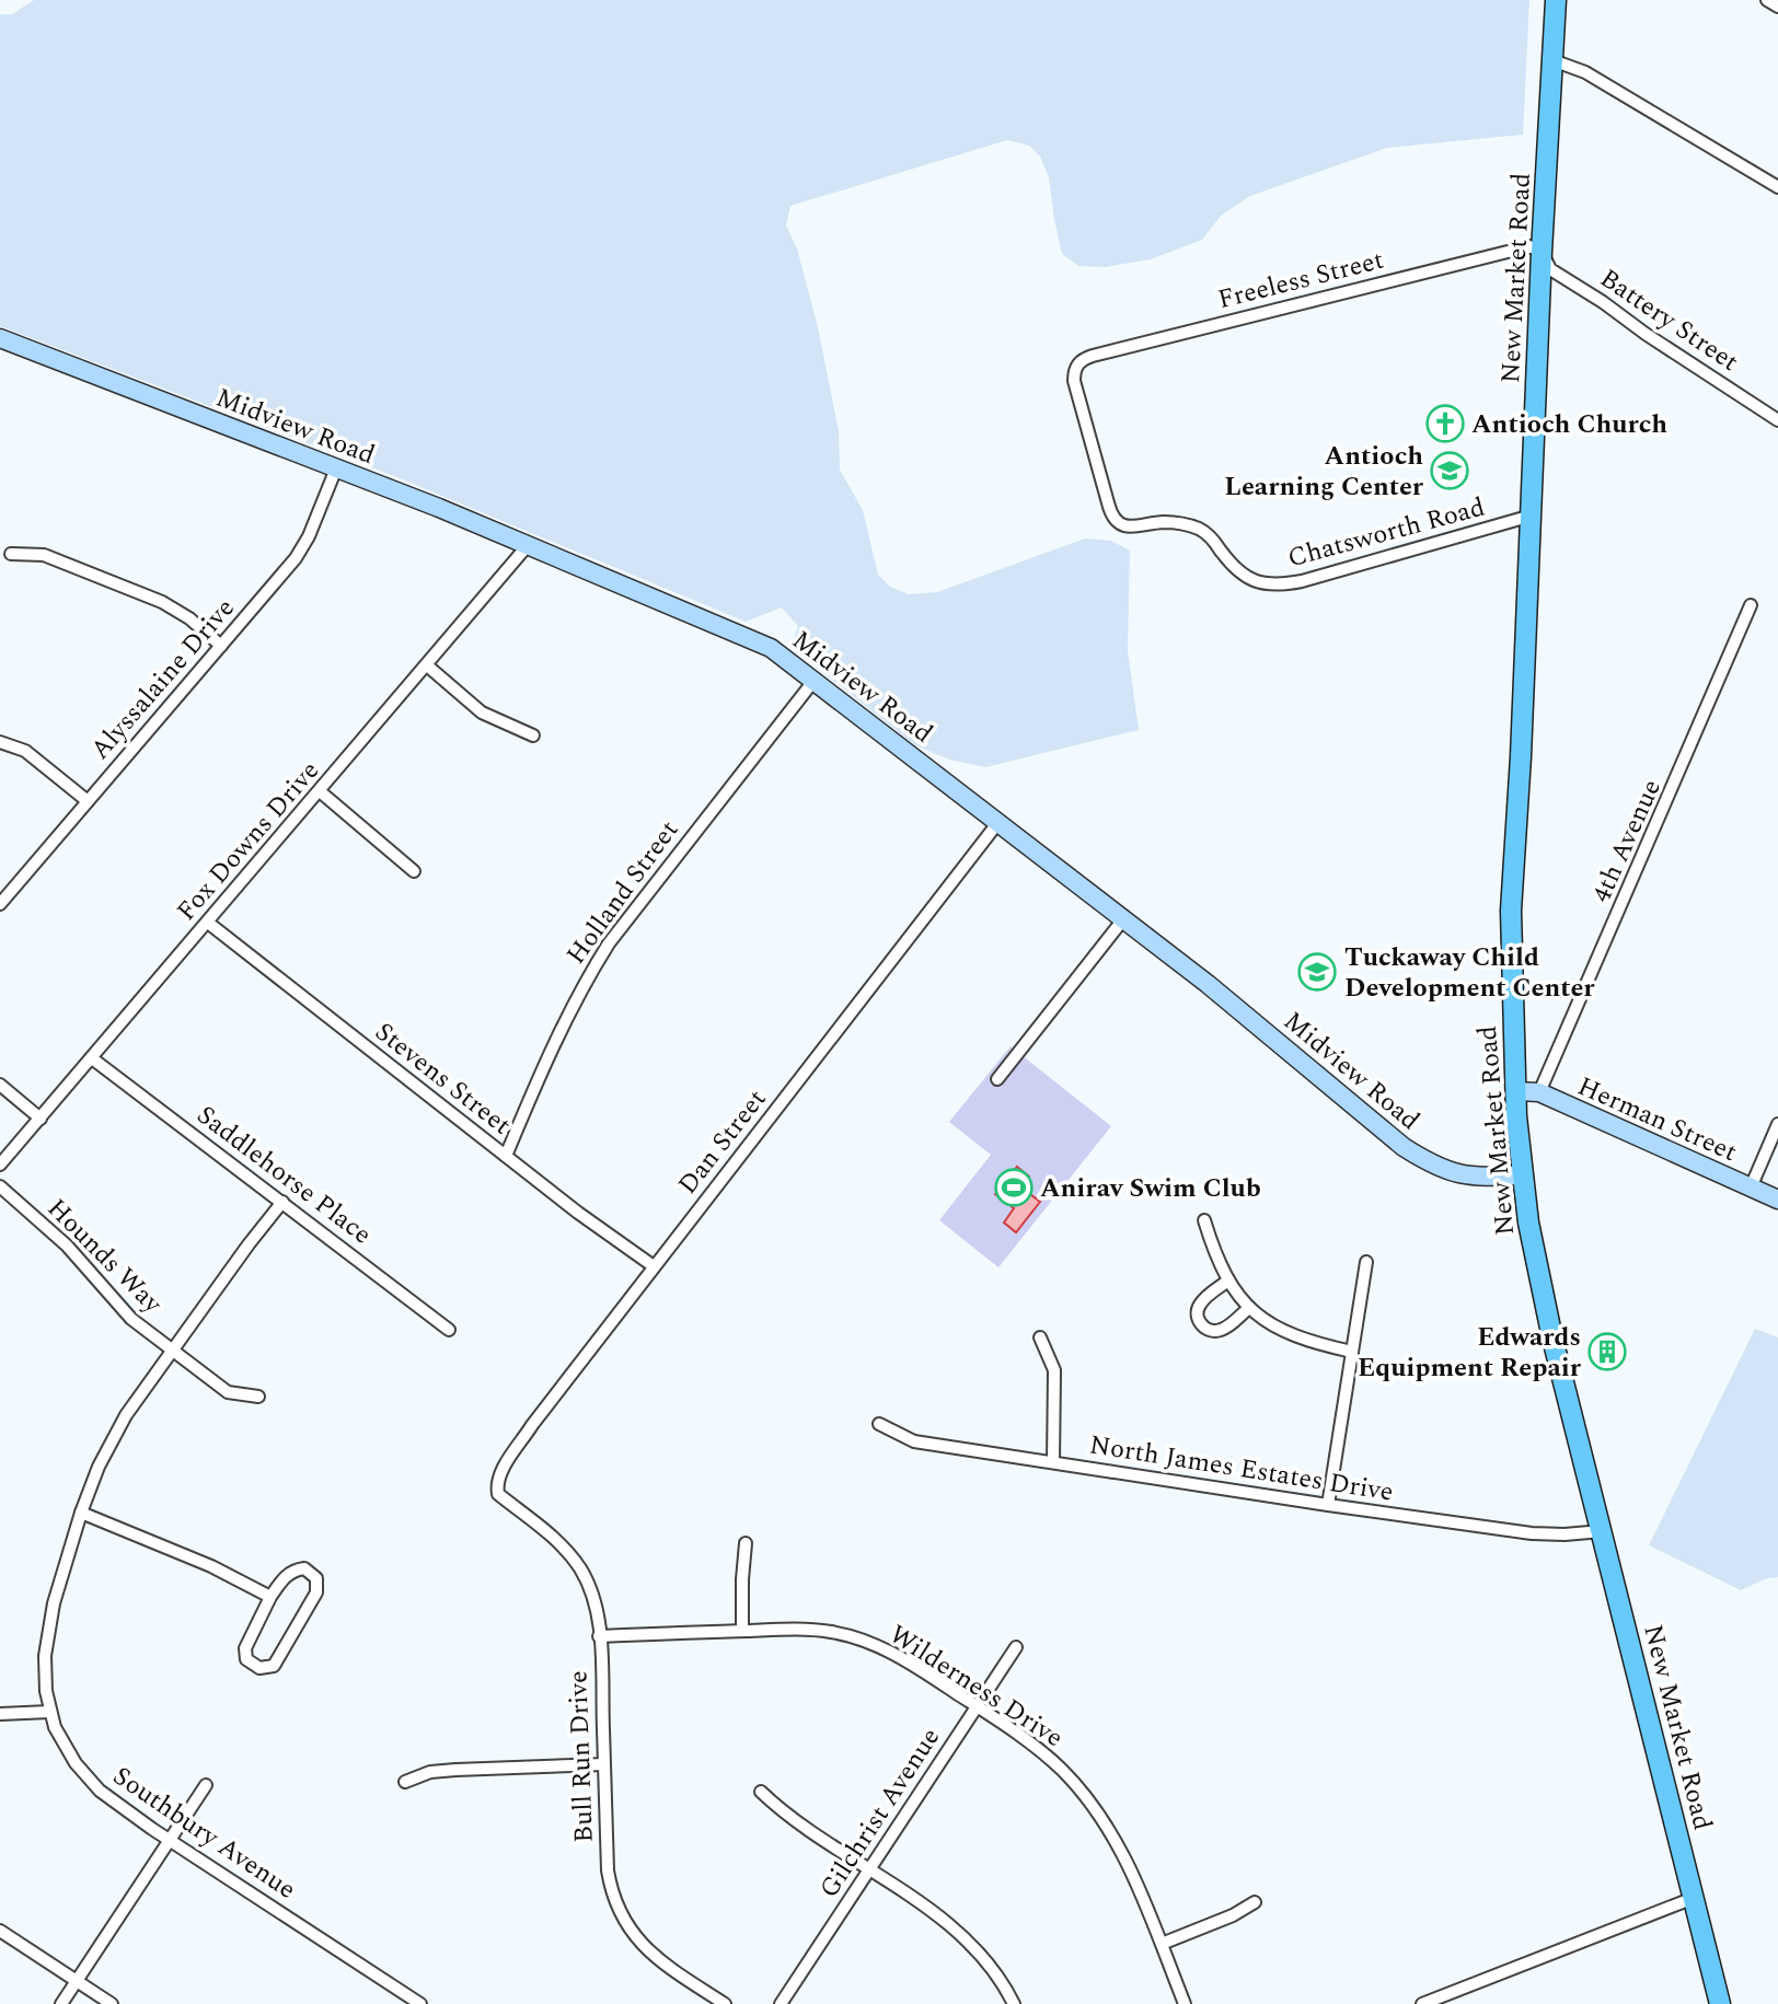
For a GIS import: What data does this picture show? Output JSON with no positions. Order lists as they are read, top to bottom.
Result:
{
  "streets": {
    "main road": ["New Market Road"],
    "street": [
      "Freeless Street",
      "Battery Street",
      "Midview Road",
      "Chatsworth Road",
      "Alyssalaine Drive",
      "Fox Downs Drive",
      "4th Avenue",
      "Holland Street",
      "Stevens Street",
      "Herman Street",
      "Dan Street",
      "Saddlehorse Place",
      "Hounds Way",
      "North James Estates Drive",
      "Wilderness Drive",
      "Bull Run Drive",
      "Gilchrist Avenue",
      "Southbury Avenue"
    ]
  },
  "crossings": [
    ["New Market Road", "Freeless Street"],
    ["New Market Road", "Battery Street"],
    ["New Market Road", "Midview Road"],
    ["New Market Road", "Chatsworth Road"],
    ["New Market Road", "Herman Street"],
    ["New Market Road", "North James Estates Drive"],
    ["Freeless Street", "Battery Street"],
    ["Freeless Street", "Chatsworth Road"],
    ["Midview Road", "Alyssalaine Drive"],
    ["Midview Road", "Fox Downs Drive"],
    ["Midview Road", "Holland Street"],
    ["Midview Road", "Dan Street"],
    ["Fox Downs Drive", "Stevens Street"],
    ["Fox Downs Drive", "Saddlehorse Place"],
    ["4th Avenue", "Herman Street"],
    ["Holland Street", "Stevens Street"],
    ["Stevens Street", "Dan Street"],
    ["Dan Street", "Bull Run Drive"],
    ["Saddlehorse Place", "Southbury Avenue"],
    ["Hounds Way", "Southbury Avenue"],
    ["Wilderness Drive", "Bull Run Drive"],
    ["Wilderness Drive", "Gilchrist Avenue"]
  ],
  "places": {
    "church": ["Antioch Church"],
    "school or university": ["Antioch Learning Center", "Tuckaway Child Development Center"],
    "sports": ["Anirav Swim Club"],
    "building": ["Edwards Equipment Repair"]
  }
}
